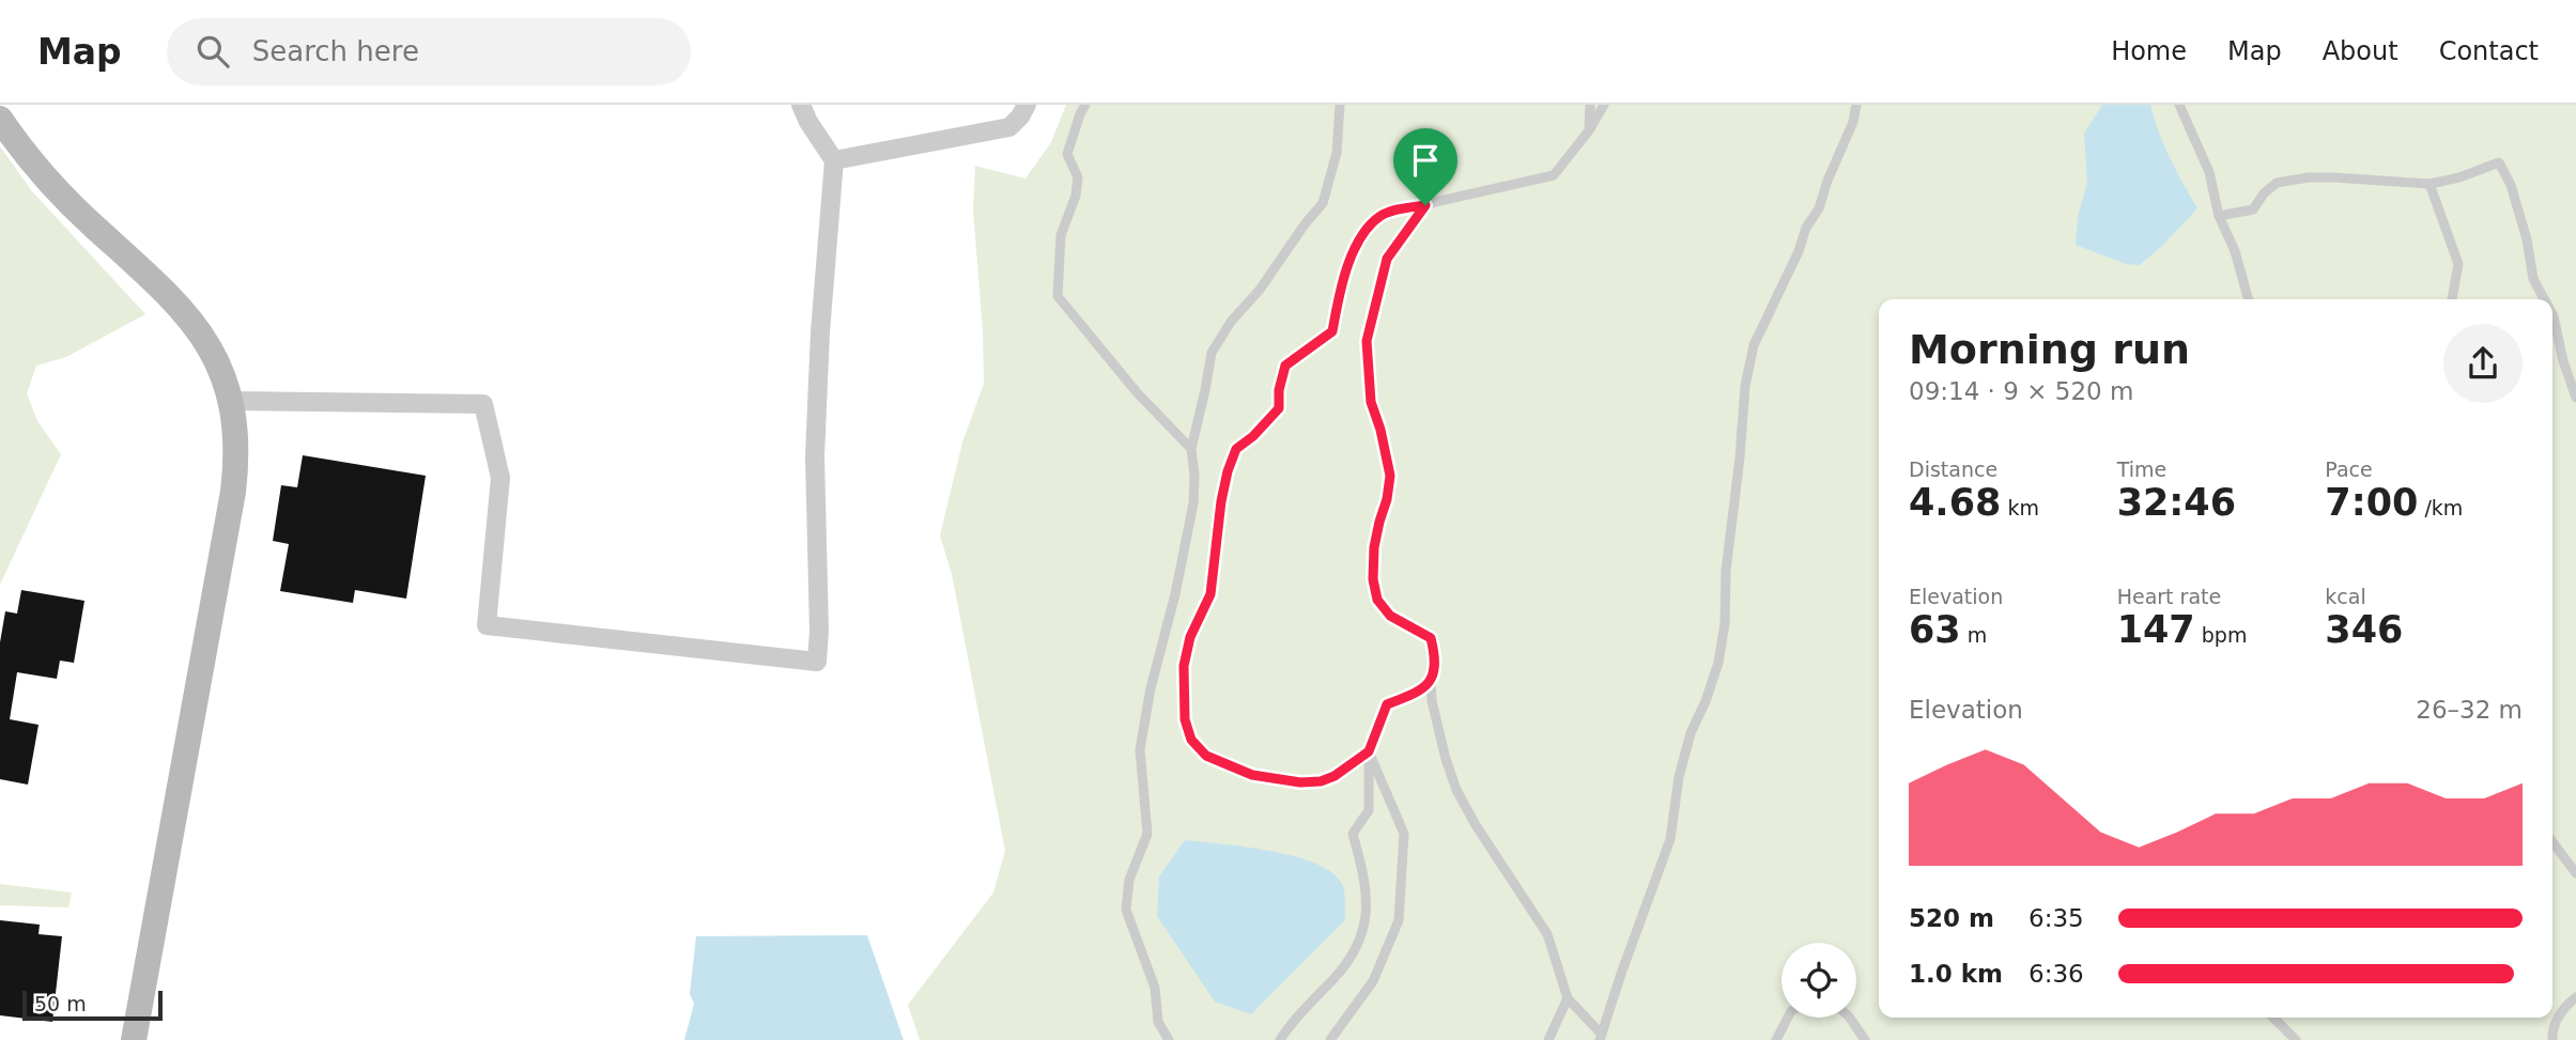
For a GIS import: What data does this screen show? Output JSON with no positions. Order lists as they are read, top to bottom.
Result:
{
  "scale_bar": "50 m",
  "page": {
    "header": "Map",
    "search": "Search here",
    "nav": [
      "Home",
      "Map",
      "About",
      "Contact"
    ],
    "heading": ["Morning run", "09:14 · 9 × 520 m"],
    "stats": [
      ["Distance", "4.68 km"],
      ["Time", "32:46"],
      ["Pace", "7:00 /km"],
      ["Elevation", "63 m"],
      ["Heart rate", "147 bpm"],
      ["kcal", "346"]
    ],
    "chart": ["Elevation", "26–32 m"],
    "list": [
      {
        "name": "520 m",
        "note": "6:35"
      },
      {
        "name": "1.0 km",
        "note": "6:36"
      }
    ],
    "scale": "50 m"
  }
}
